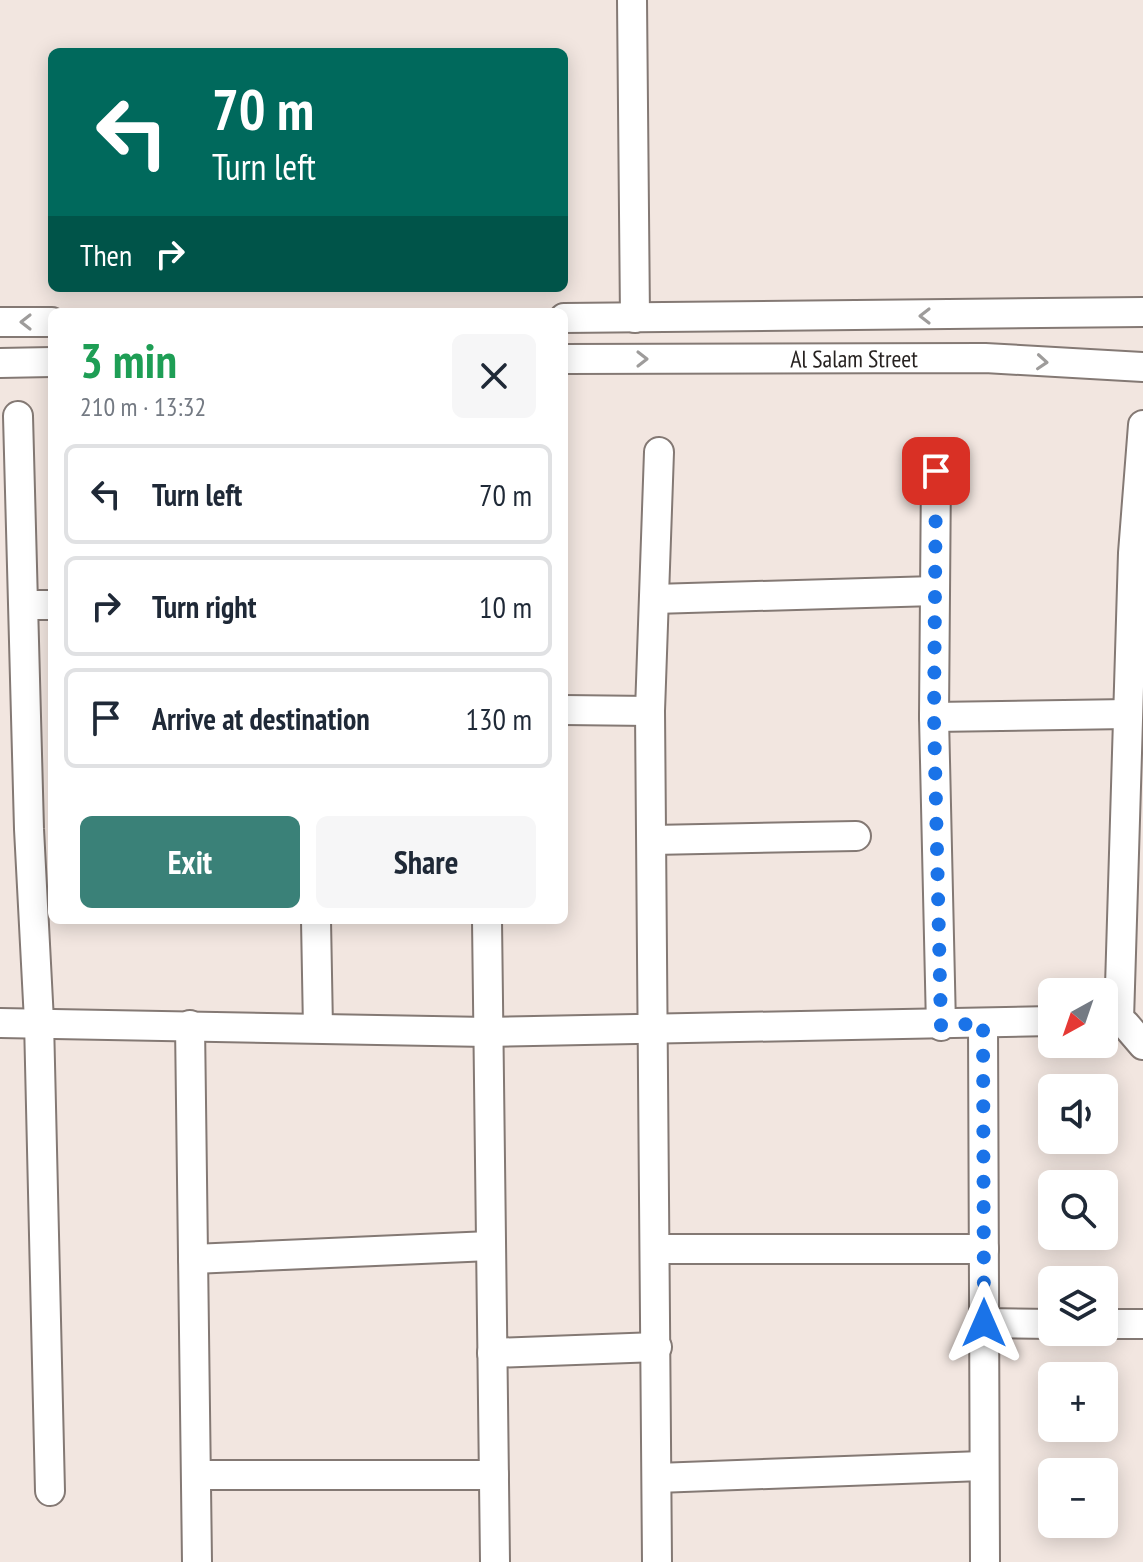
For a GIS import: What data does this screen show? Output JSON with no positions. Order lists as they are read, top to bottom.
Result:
{
  "streets": {
    "street": ["Al Salam Street"]
  },
  "north": "bottom left",
  "page": {
    "turn": ["70 m", "Turn left"],
    "then": "Then",
    "heading": ["3 min", "210 m · 13:32"],
    "list": [
      {
        "name": "Turn left",
        "value": "70 m"
      },
      {
        "name": "Turn right",
        "value": "10 m"
      },
      {
        "name": "Arrive at destination",
        "value": "130 m"
      }
    ],
    "buttons": ["Exit", "Share"],
    "map_buttons": ["+", "−"]
  }
}
